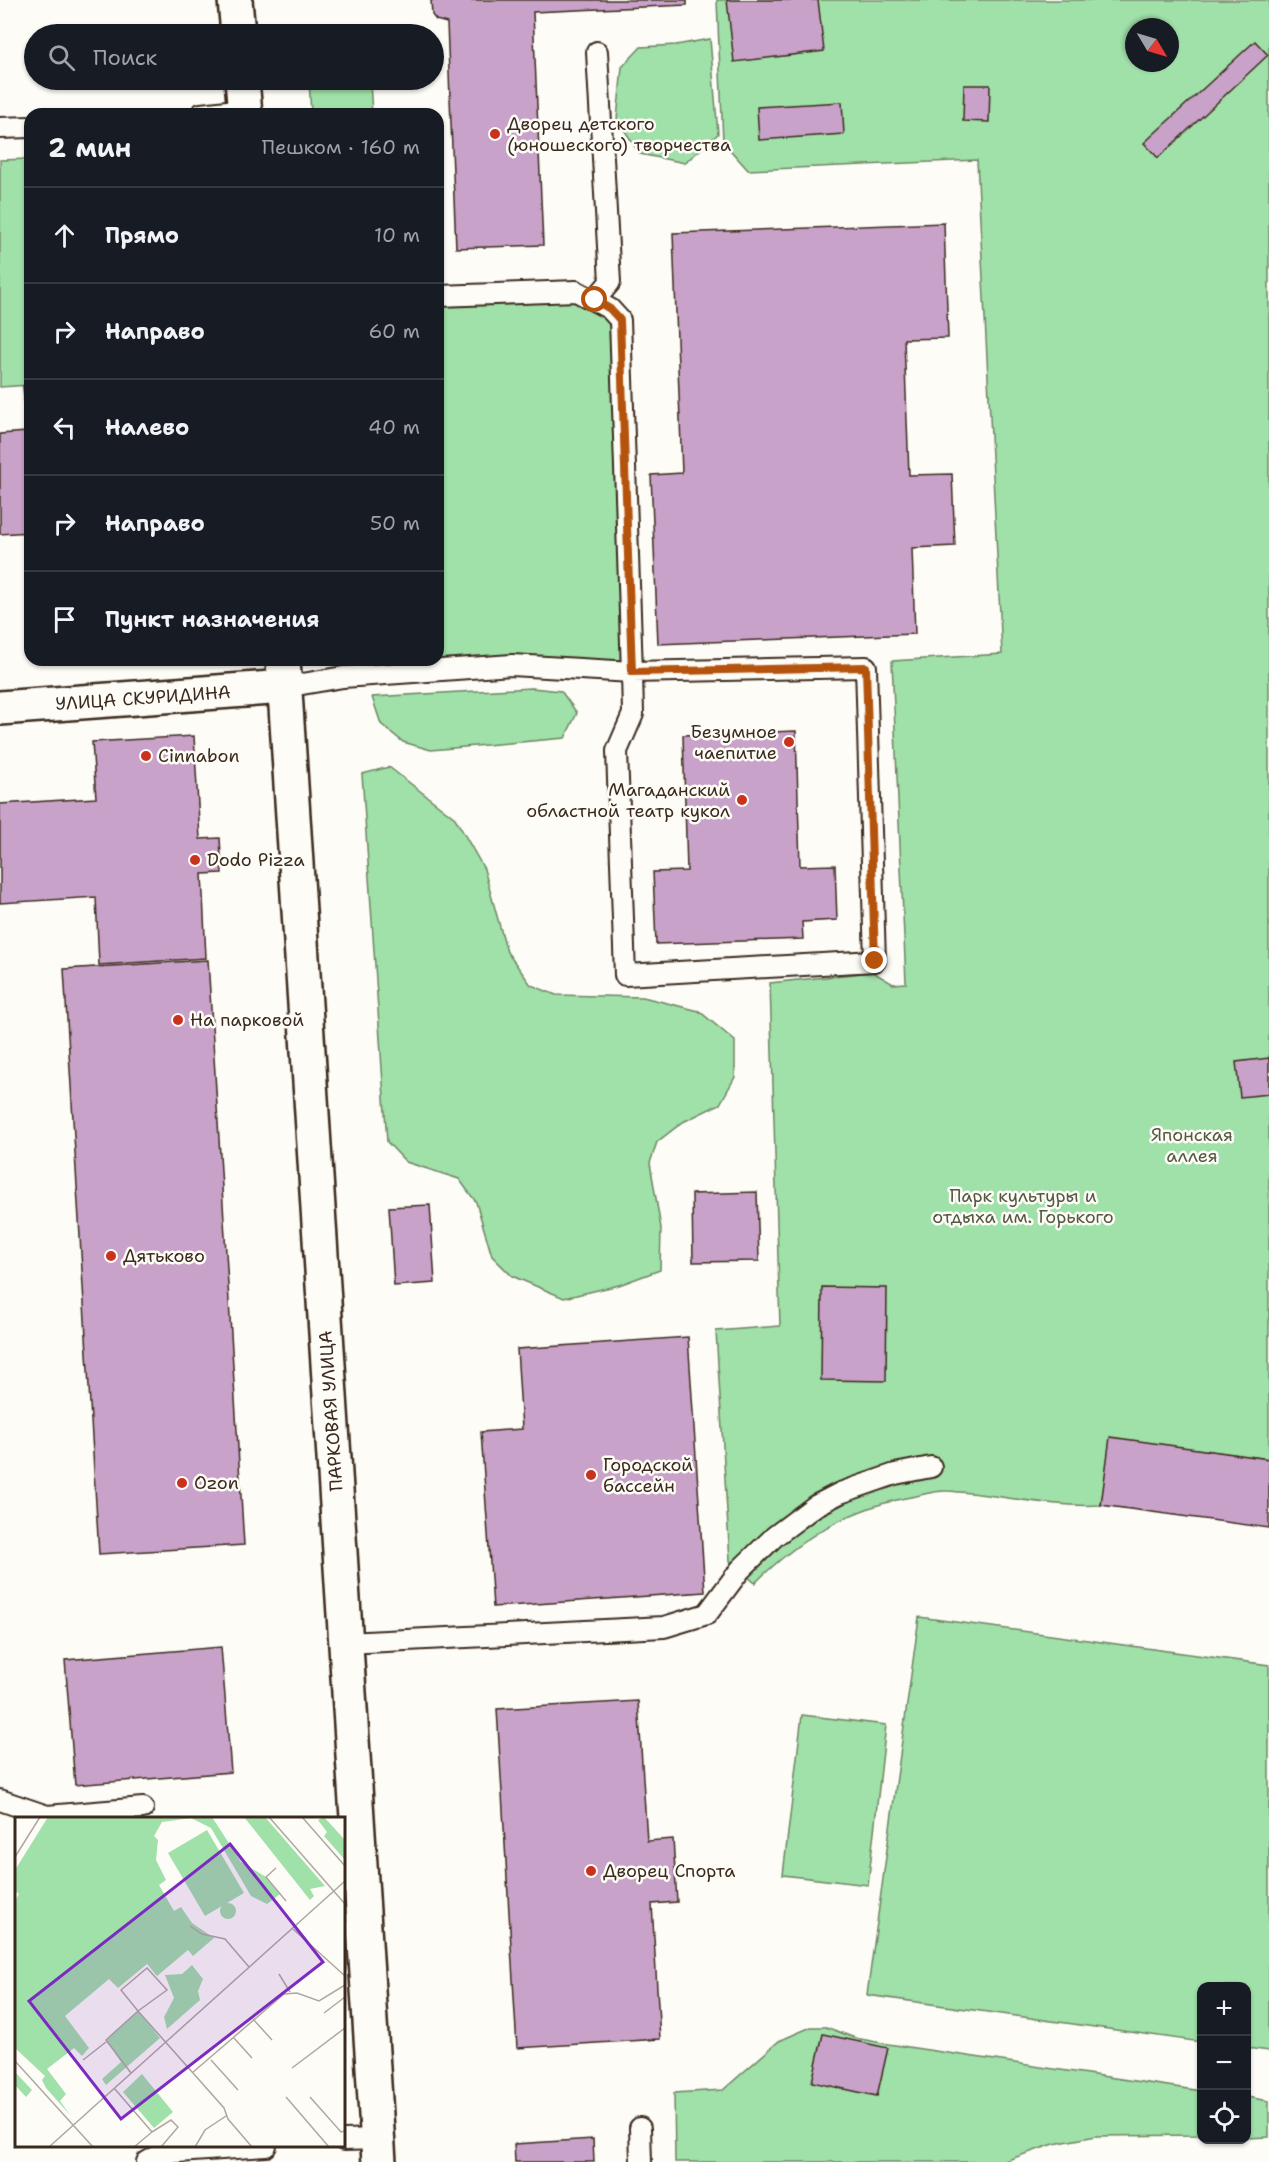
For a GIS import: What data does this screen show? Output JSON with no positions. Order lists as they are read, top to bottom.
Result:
{
  "streets": {
    "street": ["УЛИЦА СКУРИДИНА", "ПАРКОВАЯ УЛИЦА"]
  },
  "crossings": [
    ["УЛИЦА СКУРИДИНА", "ПАРКОВАЯ УЛИЦА"]
  ],
  "parks": ["Японская аллея", "Парк культуры и отдыха им. Горького"],
  "places": [
    "Дворец детского (юношеского) творчества",
    "Безумное чаепитие",
    "Cinnabon",
    "Магаданский областной театр кукол",
    "Dodo Pizza",
    "На парковой",
    "Дятьково",
    "Городской бассейн",
    "Ozon",
    "Дворец Спорта"
  ],
  "north": "bottom right",
  "page": {
    "search": "Поиск",
    "heading": ["2 мин", "Пешком · 160 m"],
    "list": [
      ["Прямо", "10 m"],
      ["Направо", "60 m"],
      ["Налево", "40 m"],
      ["Направо", "50 m"],
      "Пункт назначения"
    ],
    "map_buttons": ["+", "−"]
  }
}
